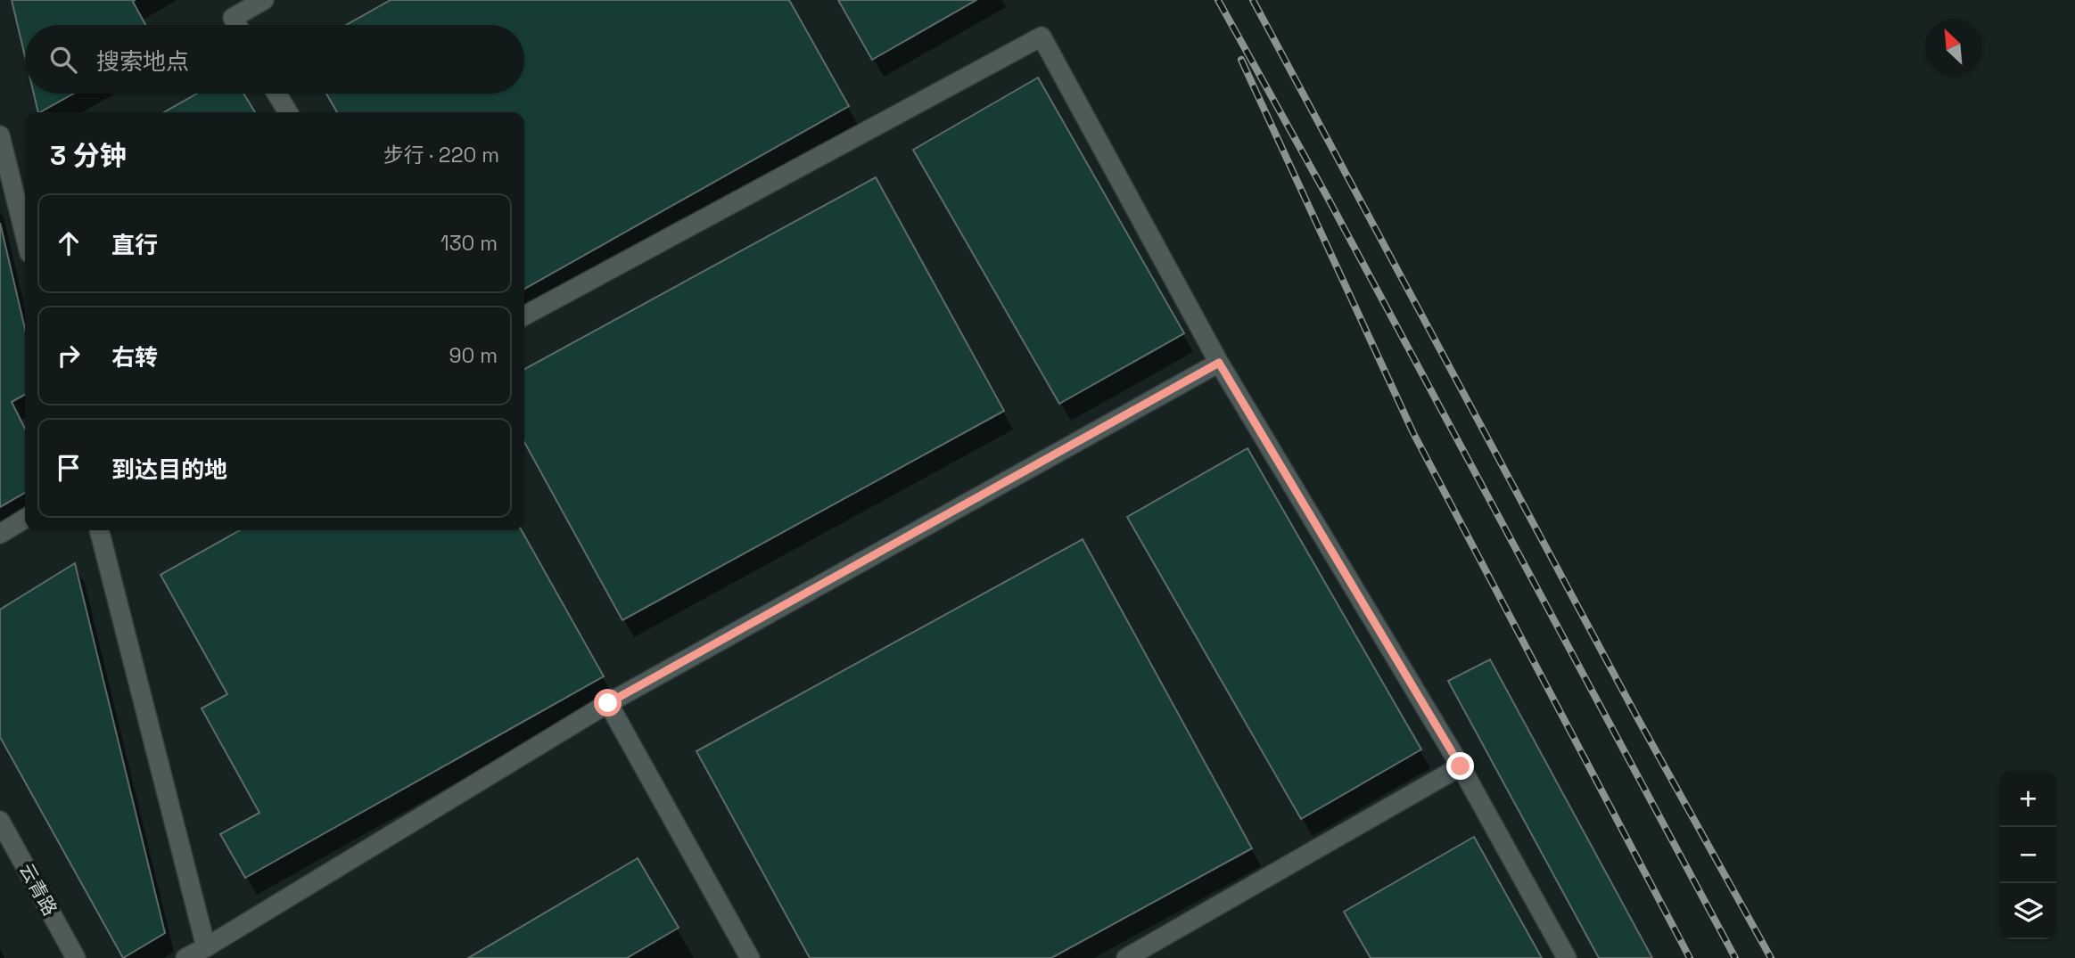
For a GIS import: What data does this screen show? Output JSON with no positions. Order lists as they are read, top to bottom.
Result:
{
  "streets": {
    "street": ["云青路"]
  },
  "north": "top left",
  "page": {
    "search": "搜索地点",
    "heading": ["3 分钟", "步行 · 220 m"],
    "list": [
      ["直行", "130 m"],
      ["右转", "90 m"],
      "到达目的地"
    ],
    "map_buttons": ["+", "−"]
  }
}
